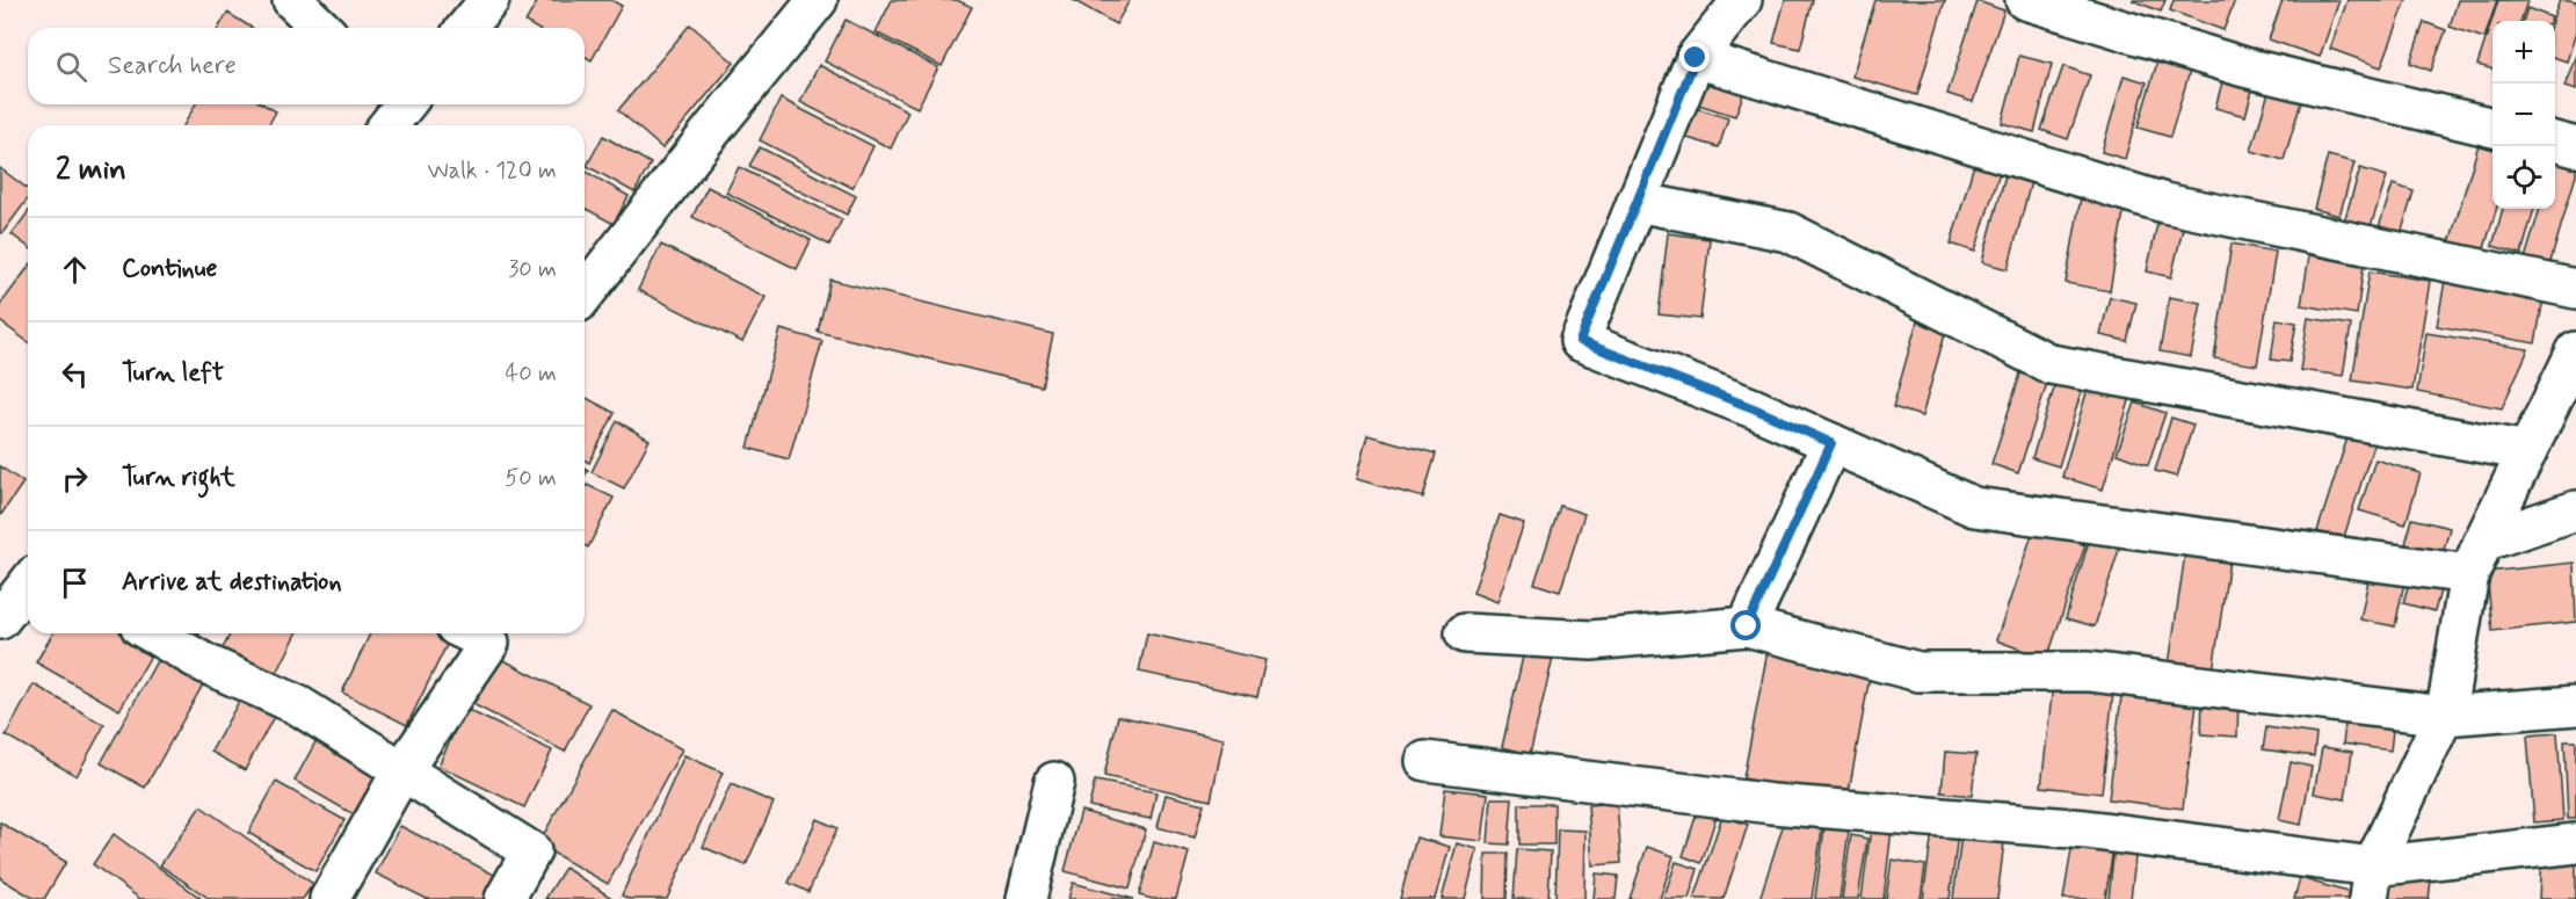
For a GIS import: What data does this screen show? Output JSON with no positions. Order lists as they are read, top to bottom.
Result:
{
  "page": {
    "map_buttons": ["+", "−"],
    "search": "Search here",
    "heading": ["2 min", "Walk · 120 m"],
    "list": [
      ["Continue", "30 m"],
      ["Turn left", "40 m"],
      ["Turn right", "50 m"],
      "Arrive at destination"
    ]
  }
}
